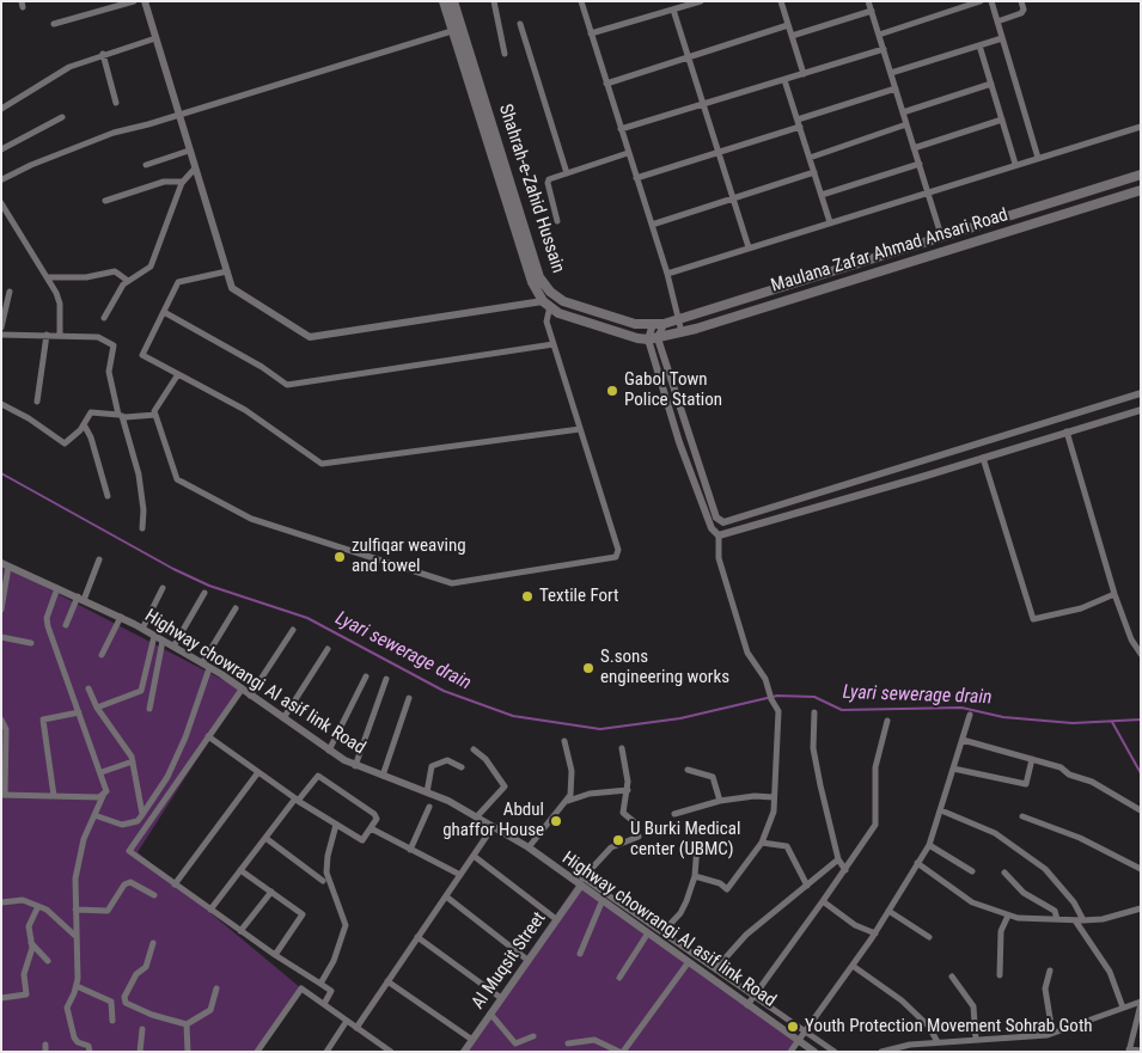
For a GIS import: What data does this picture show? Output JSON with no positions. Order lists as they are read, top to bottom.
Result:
{
  "streets": {
    "main road": ["Shahrah-e-Zahid Hussain", "Maulana Zafar Ahmad Ansari Road"],
    "street": ["Highway chowrangi Al asif link Road", "Al Muqsit Street"]
  },
  "crossings": [
    ["Shahrah-e-Zahid Hussain", "Maulana Zafar Ahmad Ansari Road"],
    ["Highway chowrangi Al asif link Road", "Al Muqsit Street"]
  ],
  "water": ["Lyari sewerage drain"],
  "places": [
    "Gabol Town Police Station",
    "zulfiqar weaving and towel",
    "Textile Fort",
    "S.sons engineering works",
    "Abdul ghaffor House",
    "U Burki Medical center (UBMC)",
    "Youth Protection Movement Sohrab Goth"
  ]
}
